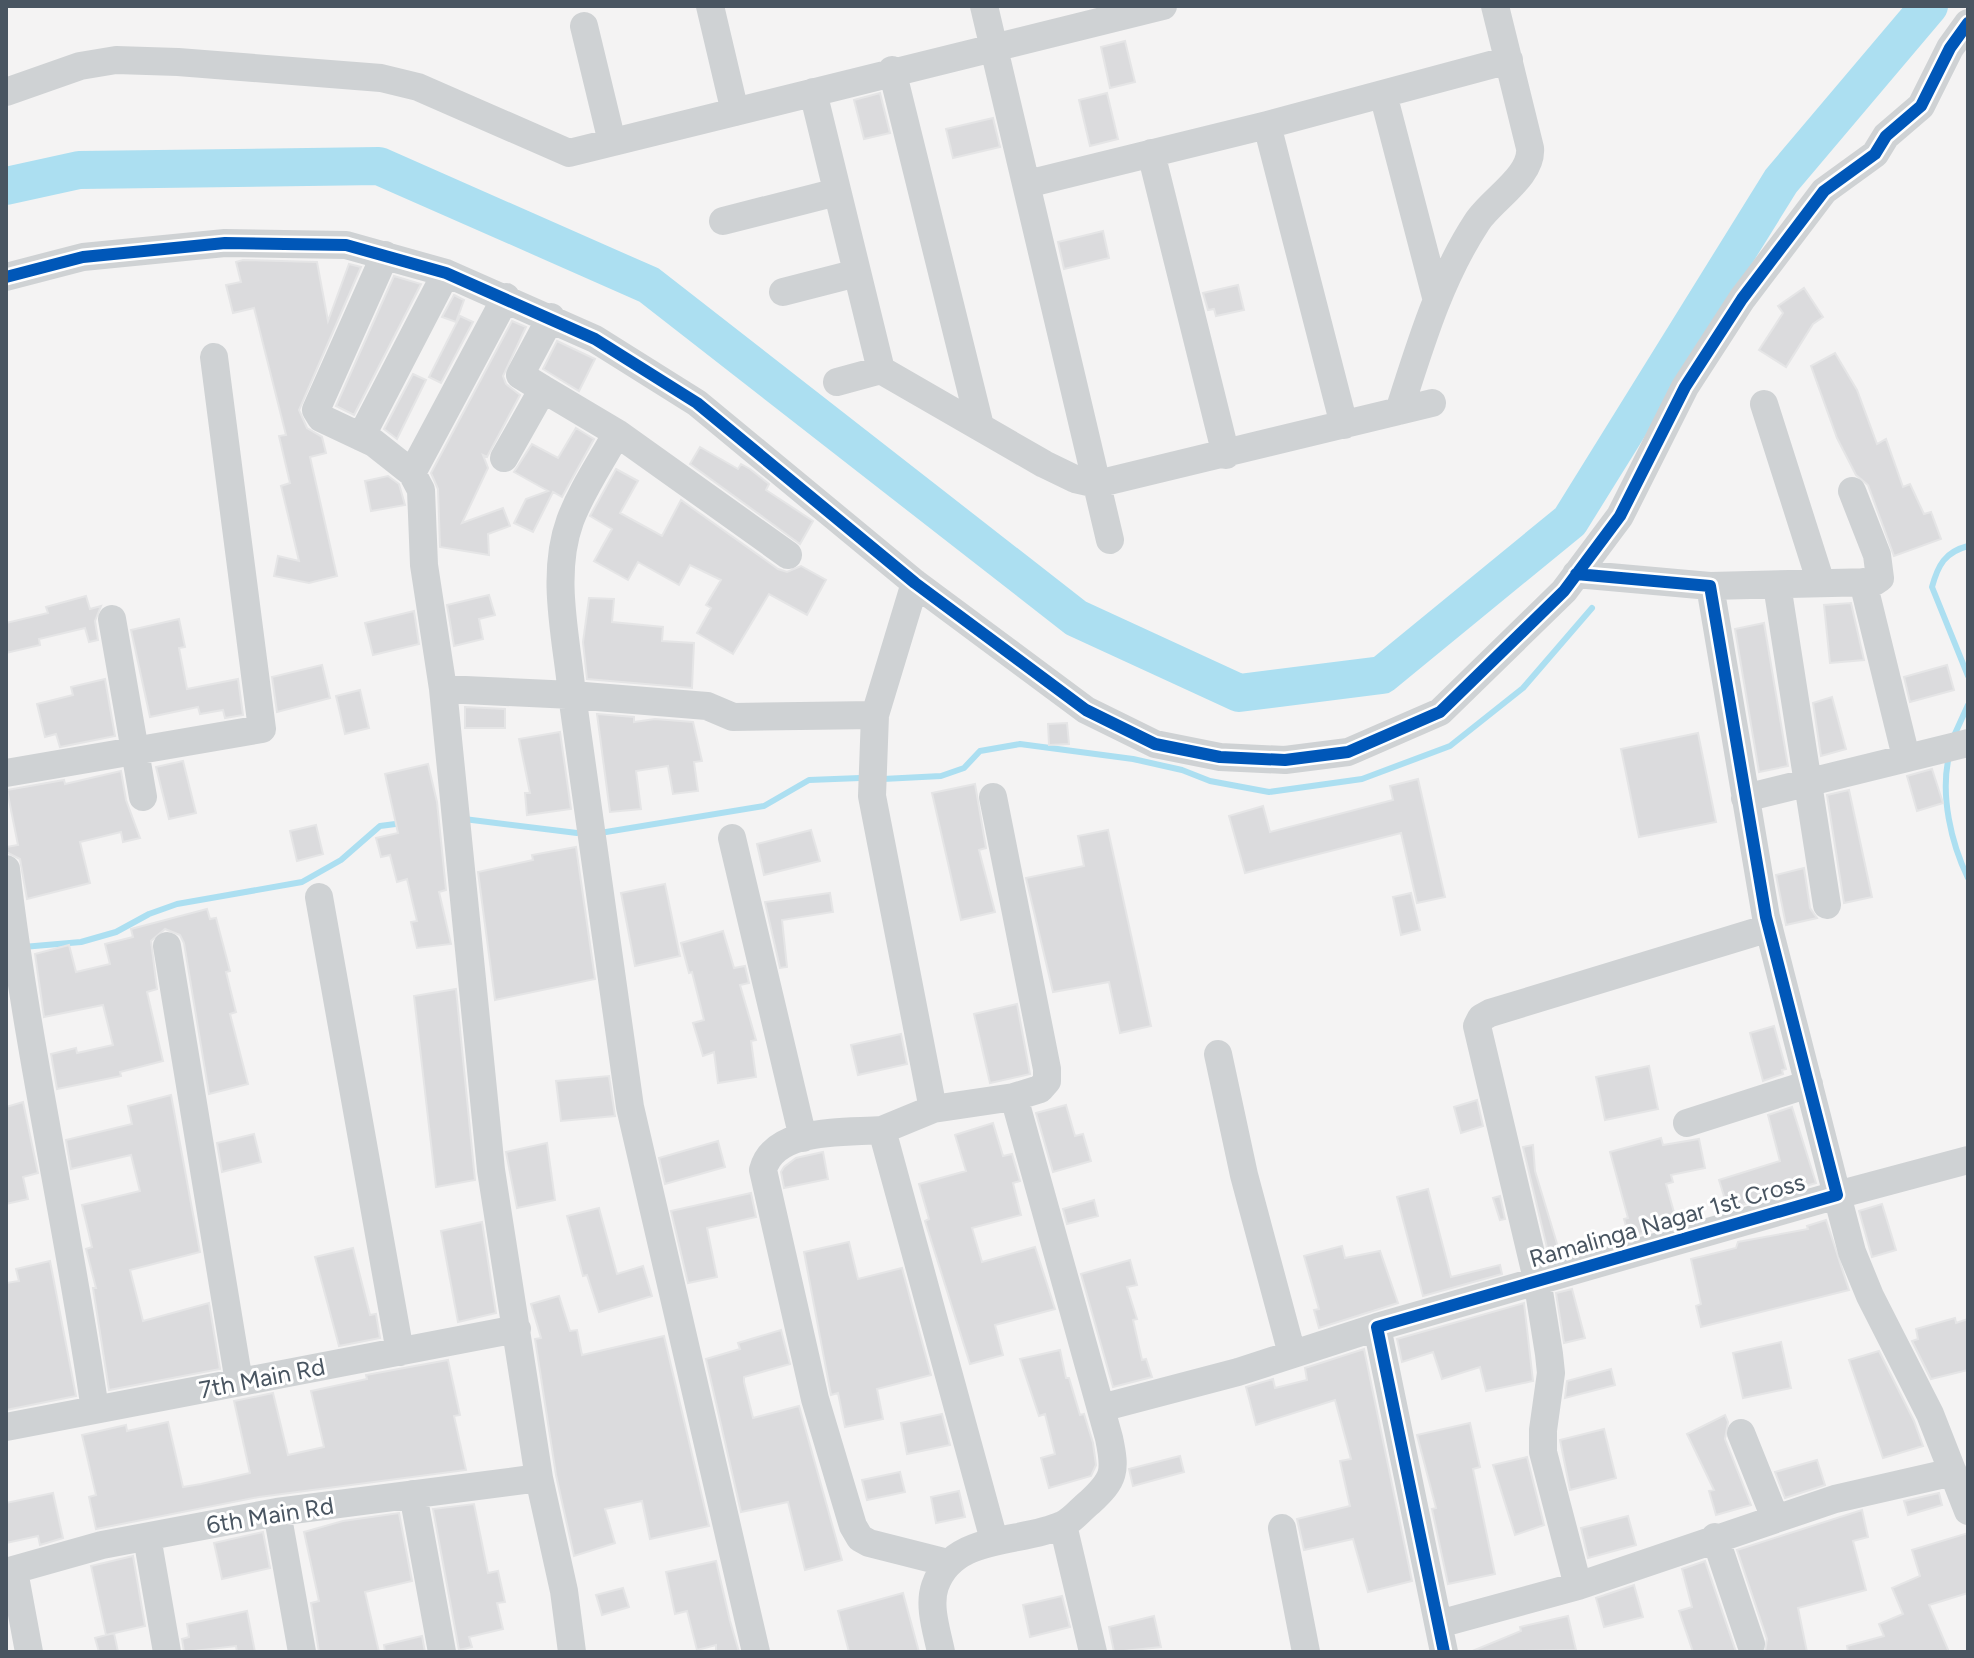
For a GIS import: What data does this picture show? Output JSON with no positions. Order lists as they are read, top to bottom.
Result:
{
  "streets": {
    "street": ["Ramalinga Nagar 1st Cross", "7th Main Rd", "6th Main Rd"]
  }
}
